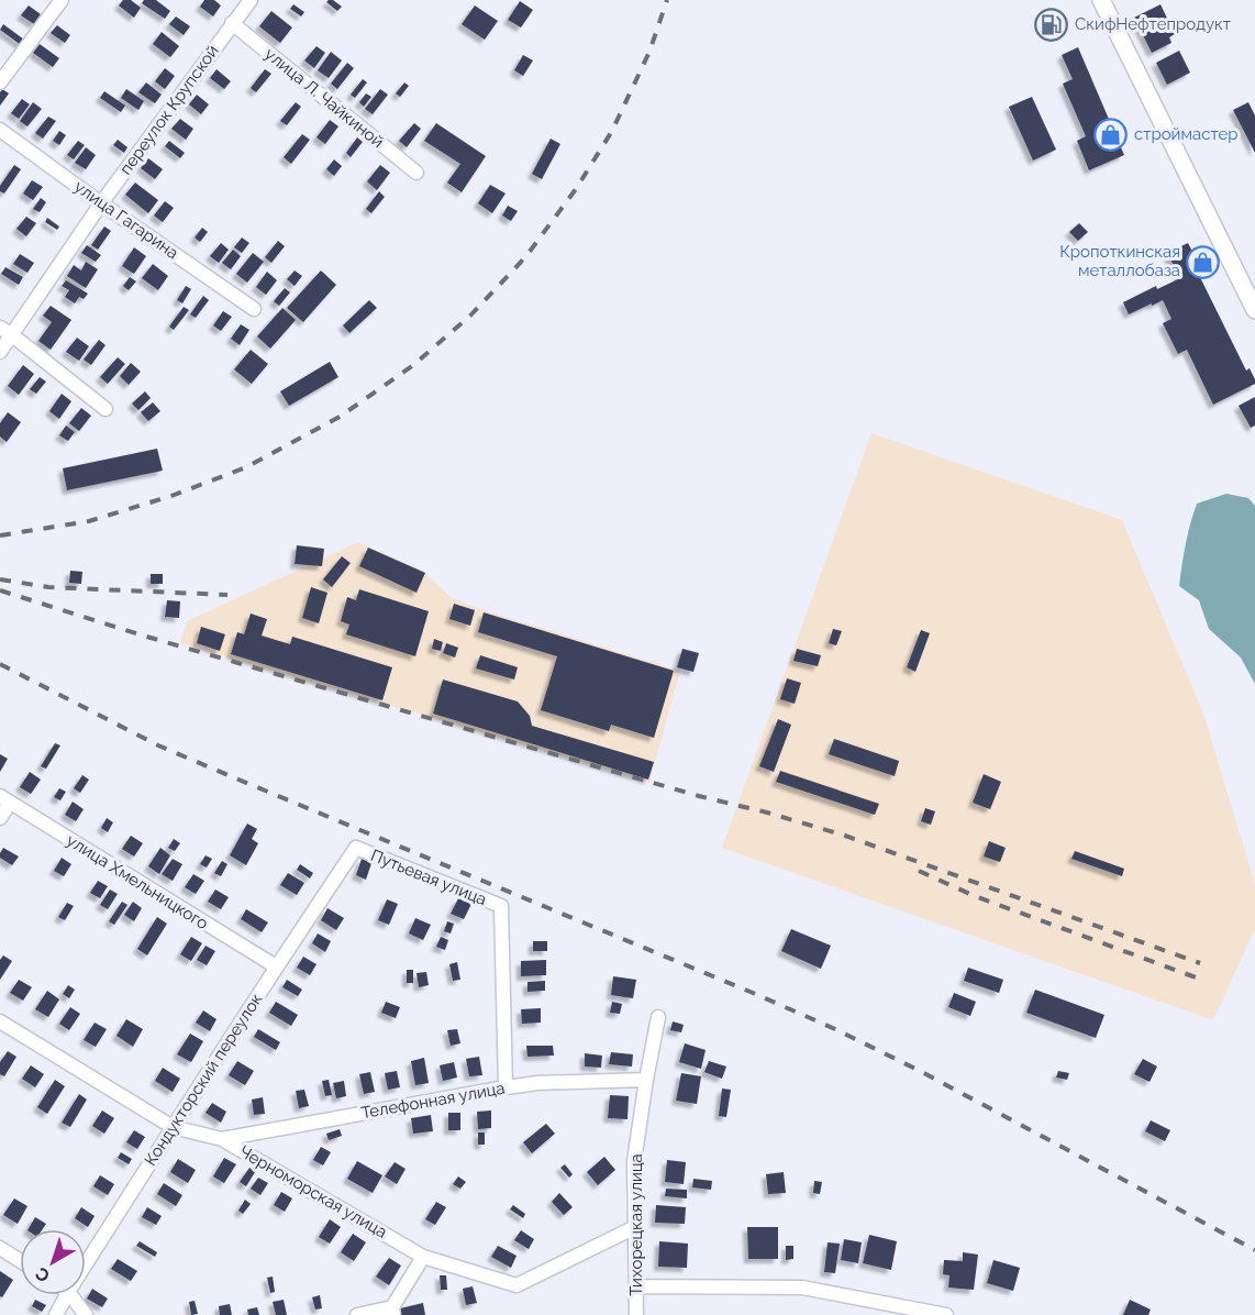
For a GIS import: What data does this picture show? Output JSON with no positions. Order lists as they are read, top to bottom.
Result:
{
  "streets": {
    "street": [
      "улица Л. Чайкиной",
      "переулок Крупской",
      "улица Гагарина",
      "Путьевая улица",
      "улица Хмельницкого",
      "Кондукторский переулок",
      "Телефонная улица",
      "Черноморская улица",
      "Тихорецкая улица"
    ]
  },
  "crossings": [
    ["улица Л. Чайкиной", "переулок Крупской"],
    ["переулок Крупской", "улица Гагарина"],
    ["Путьевая улица", "Кондукторский переулок"],
    ["Путьевая улица", "Телефонная улица"],
    ["улица Хмельницкого", "Кондукторский переулок"],
    ["Кондукторский переулок", "Черноморская улица"],
    ["Телефонная улица", "Черноморская улица"],
    ["Телефонная улица", "Тихорецкая улица"],
    ["Черноморская улица", "Тихорецкая улица"]
  ],
  "places": {
    "fuel station": ["СкифНефтепродукт"],
    "shop": ["строймастер", "Кропоткинская металлобаза"]
  },
  "north": "bottom left"
}
